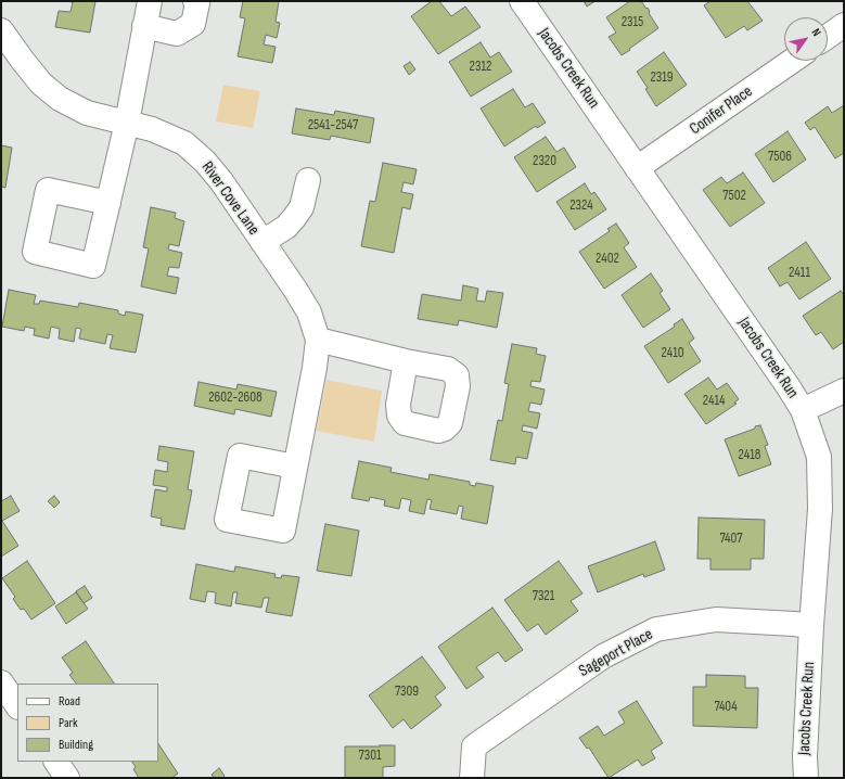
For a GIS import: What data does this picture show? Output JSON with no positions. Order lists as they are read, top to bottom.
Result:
{
  "streets": {
    "street": [
      "Jacobs Creek Run",
      "Conifer Place",
      "River Cove Lane",
      "Sageport Place"
    ]
  },
  "crossings": [
    ["Jacobs Creek Run", "Conifer Place"],
    ["Jacobs Creek Run", "Sageport Place"]
  ],
  "house_numbers": [
    "2315",
    "2312",
    "2319",
    "2541-2547",
    "7506",
    "2320",
    "7502",
    "2324",
    "2402",
    "2411",
    "2410",
    "2602-2608",
    "2414",
    "2418",
    "7407",
    "7321",
    "7309",
    "7404",
    "7301"
  ],
  "legend": ["Road", "Park", "Building"],
  "north": "top right"
}
